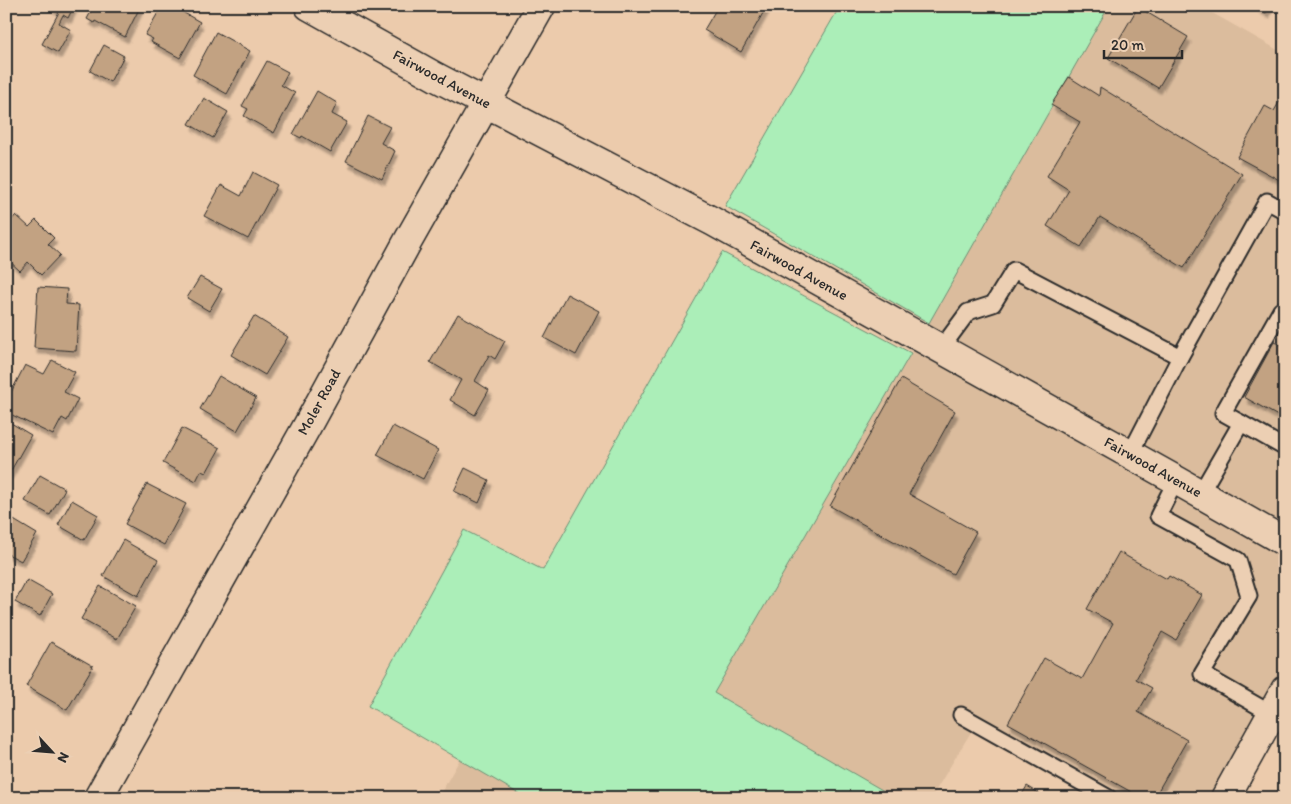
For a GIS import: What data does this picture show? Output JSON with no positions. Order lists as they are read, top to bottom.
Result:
{
  "streets": {
    "street": ["Fairwood Avenue", "Moler Road"]
  },
  "crossings": [
    ["Fairwood Avenue", "Moler Road"]
  ],
  "scale_bar": "20 m",
  "north": "bottom right"
}
